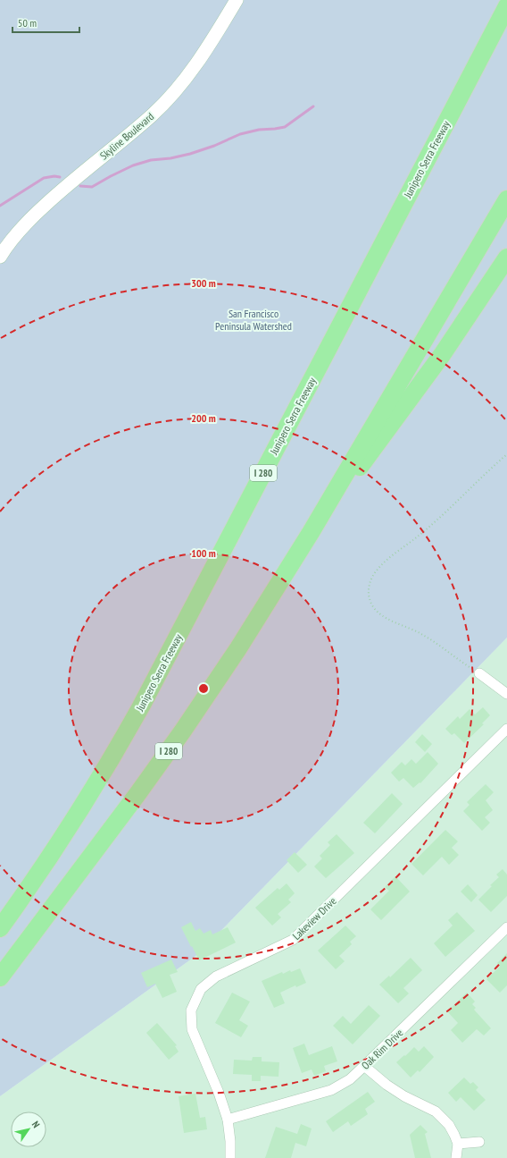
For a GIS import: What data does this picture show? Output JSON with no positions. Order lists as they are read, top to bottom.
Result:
{
  "streets": {
    "highway": ["Junipero Serra Freeway", "I 280"],
    "street": ["Skyline Boulevard", "Lakeview Drive", "Oak Rim Drive"]
  },
  "crossings": [
    ["Lakeview Drive", "Oak Rim Drive"]
  ],
  "parks": ["San Francisco Peninsula Watershed"],
  "scale_bar": "50 m",
  "north": "top right",
  "rings": ["300 m", "200 m", "100 m"]
}
